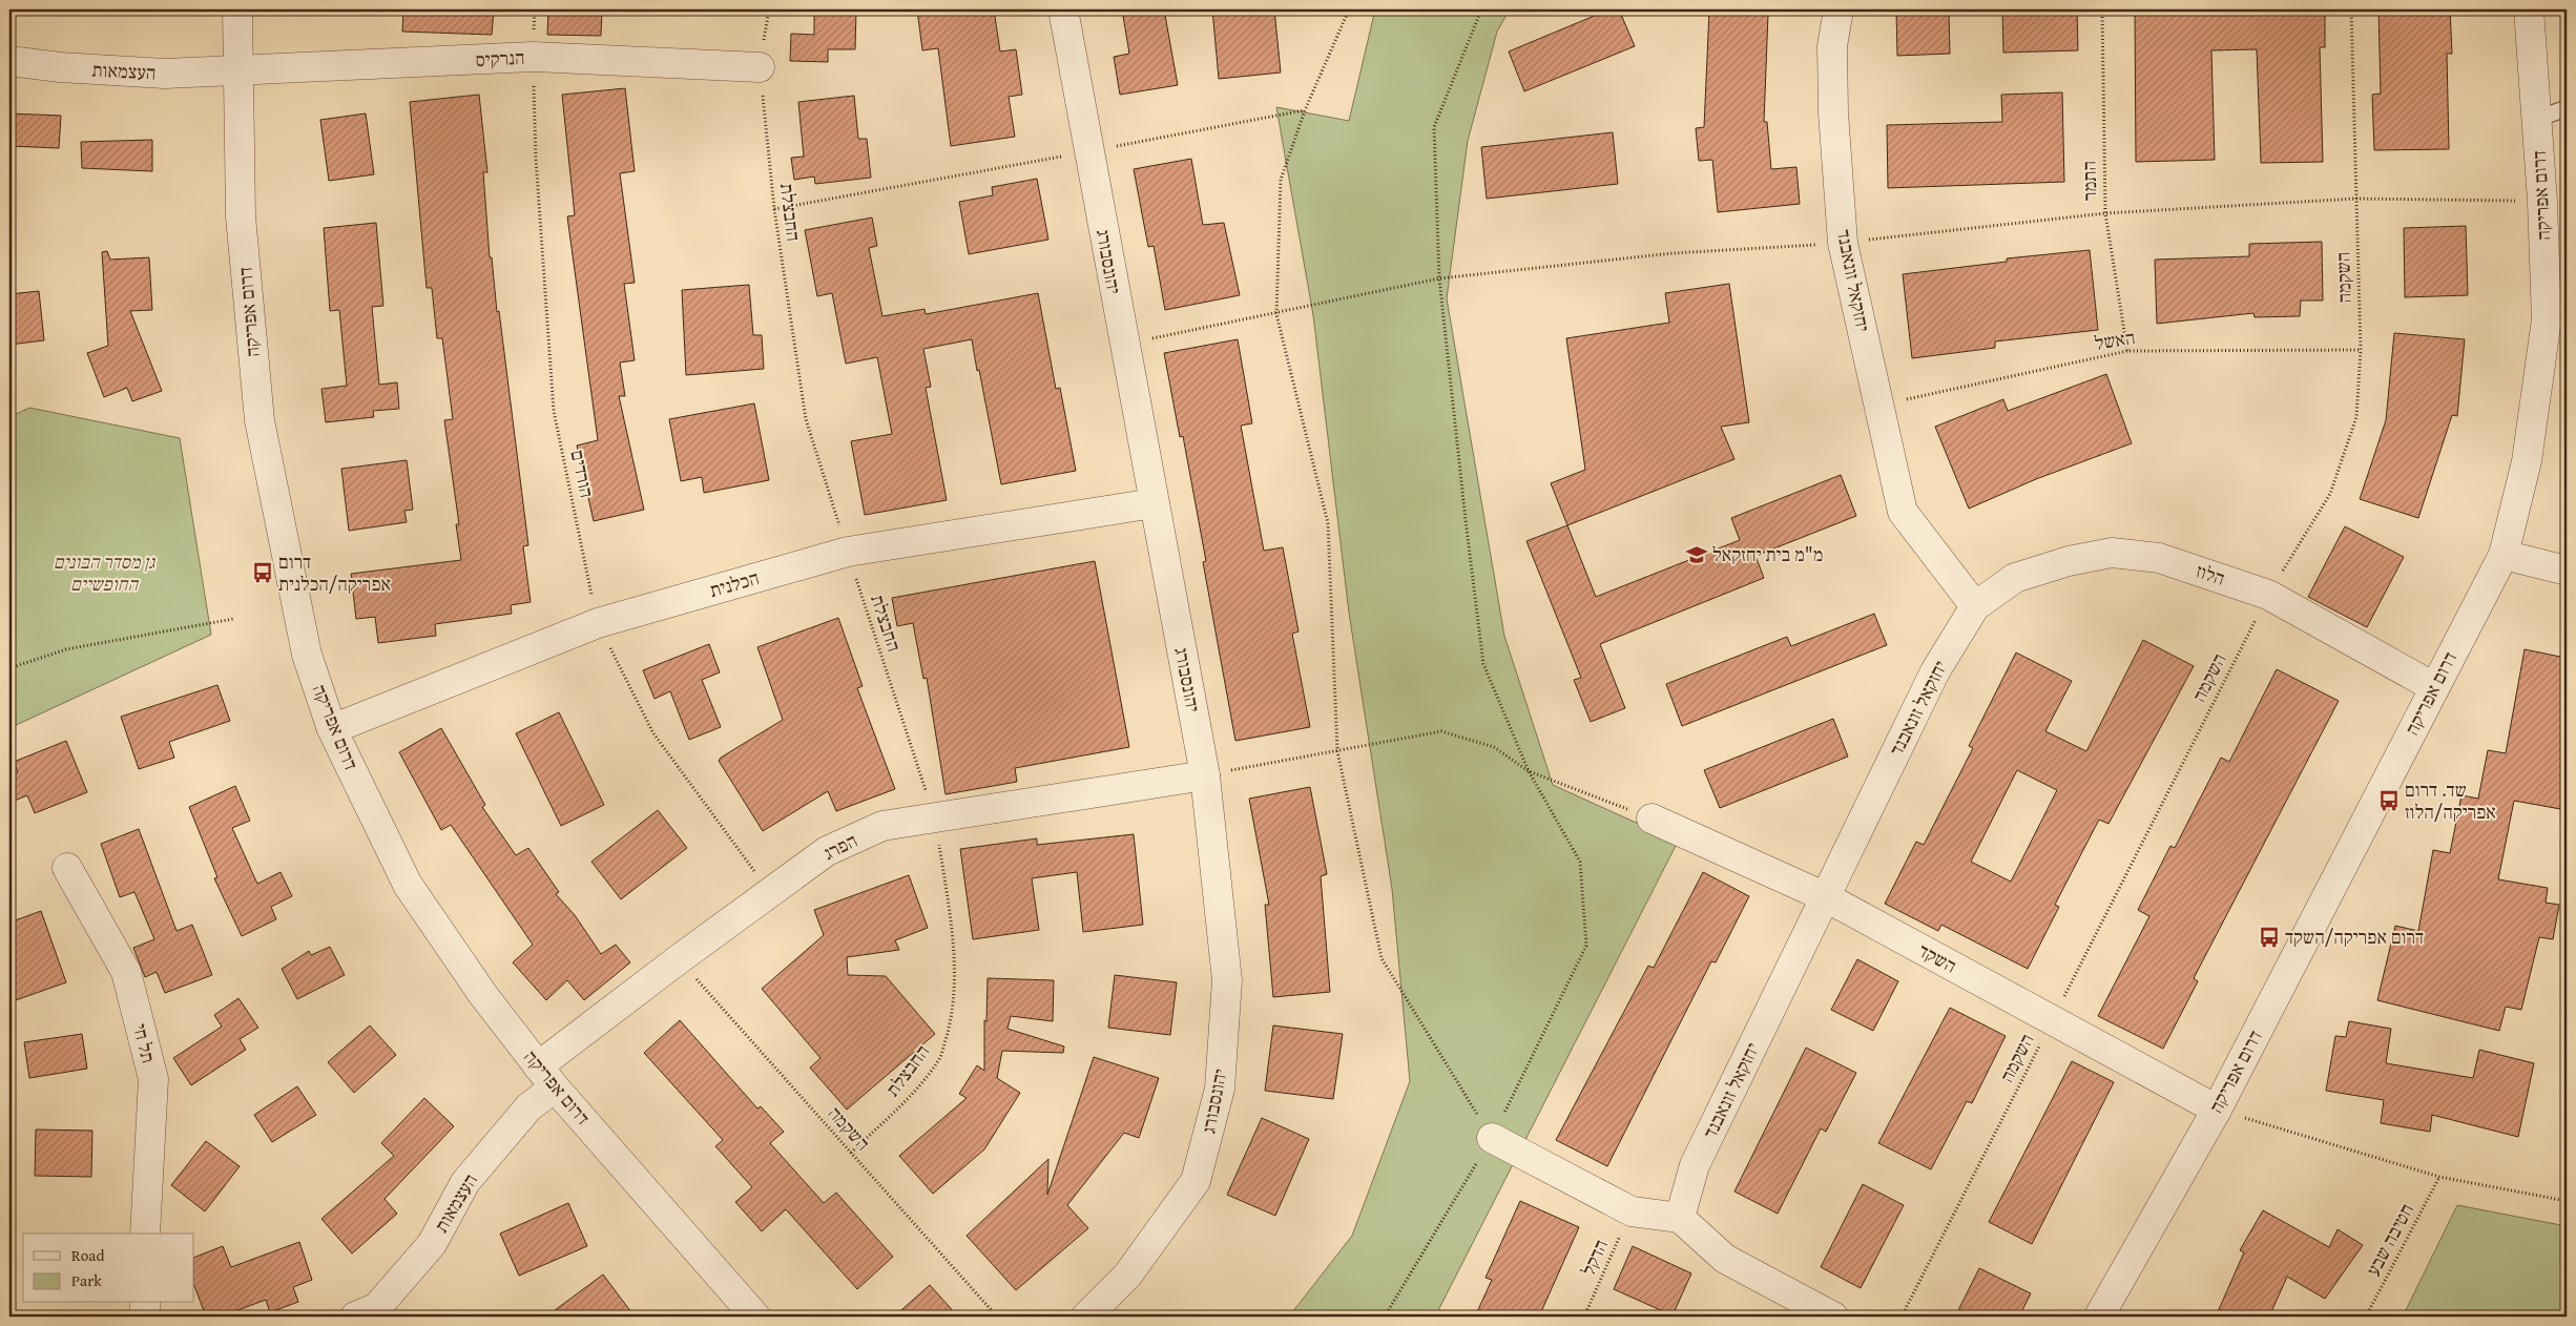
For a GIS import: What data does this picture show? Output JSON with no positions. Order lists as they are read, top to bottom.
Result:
{
  "streets": {
    "street": [
      "הנרקיס",
      "העצמאות",
      "דרום אפריקה",
      "יהונסבורג",
      "יחזקאל זונאבנד",
      "הלוז",
      "הכלנית",
      "הפרג",
      "השקד",
      "תל חי"
    ],
    "path": [
      "התמר",
      "החבצלת",
      "השקמה",
      "האשל",
      "הורדים",
      "חטיבה שבע",
      "הדקל"
    ]
  },
  "crossings": [
    ["הנרקיס", "העצמאות"],
    ["הנרקיס", "דרום אפריקה"],
    ["הנרקיס", "החבצלת"],
    ["הנרקיס", "הורדים"],
    ["העצמאות", "דרום אפריקה"],
    ["העצמאות", "הפרג"],
    ["התמר", "האשל"],
    ["דרום אפריקה", "הלוז"],
    ["דרום אפריקה", "הכלנית"],
    ["דרום אפריקה", "הפרג"],
    ["דרום אפריקה", "השקד"],
    ["החבצלת", "השקמה"],
    ["החבצלת", "הכלנית"],
    ["החבצלת", "הפרג"],
    ["יהונסבורג", "הכלנית"],
    ["יהונסבורג", "הפרג"],
    ["השקמה", "האשל"],
    ["השקמה", "הלוז"],
    ["השקמה", "הפרג"],
    ["השקמה", "השקד"],
    ["יחזקאל זונאבנד", "האשל"],
    ["יחזקאל זונאבנד", "הלוז"],
    ["יחזקאל זונאבנד", "השקד"],
    ["הורדים", "הכלנית"],
    ["הורדים", "הפרג"]
  ],
  "parks": ["גן מסדר הבונים החופשיים"],
  "places": {
    "school or university": ["מ\"מ בית יחזקאל"],
    "bus stop": ["דרום אפריקה/הכלנית", "שד. דרום אפריקה/הלוז", "דרום אפריקה/השקד"]
  },
  "legend": ["Road", "Park"]
}
